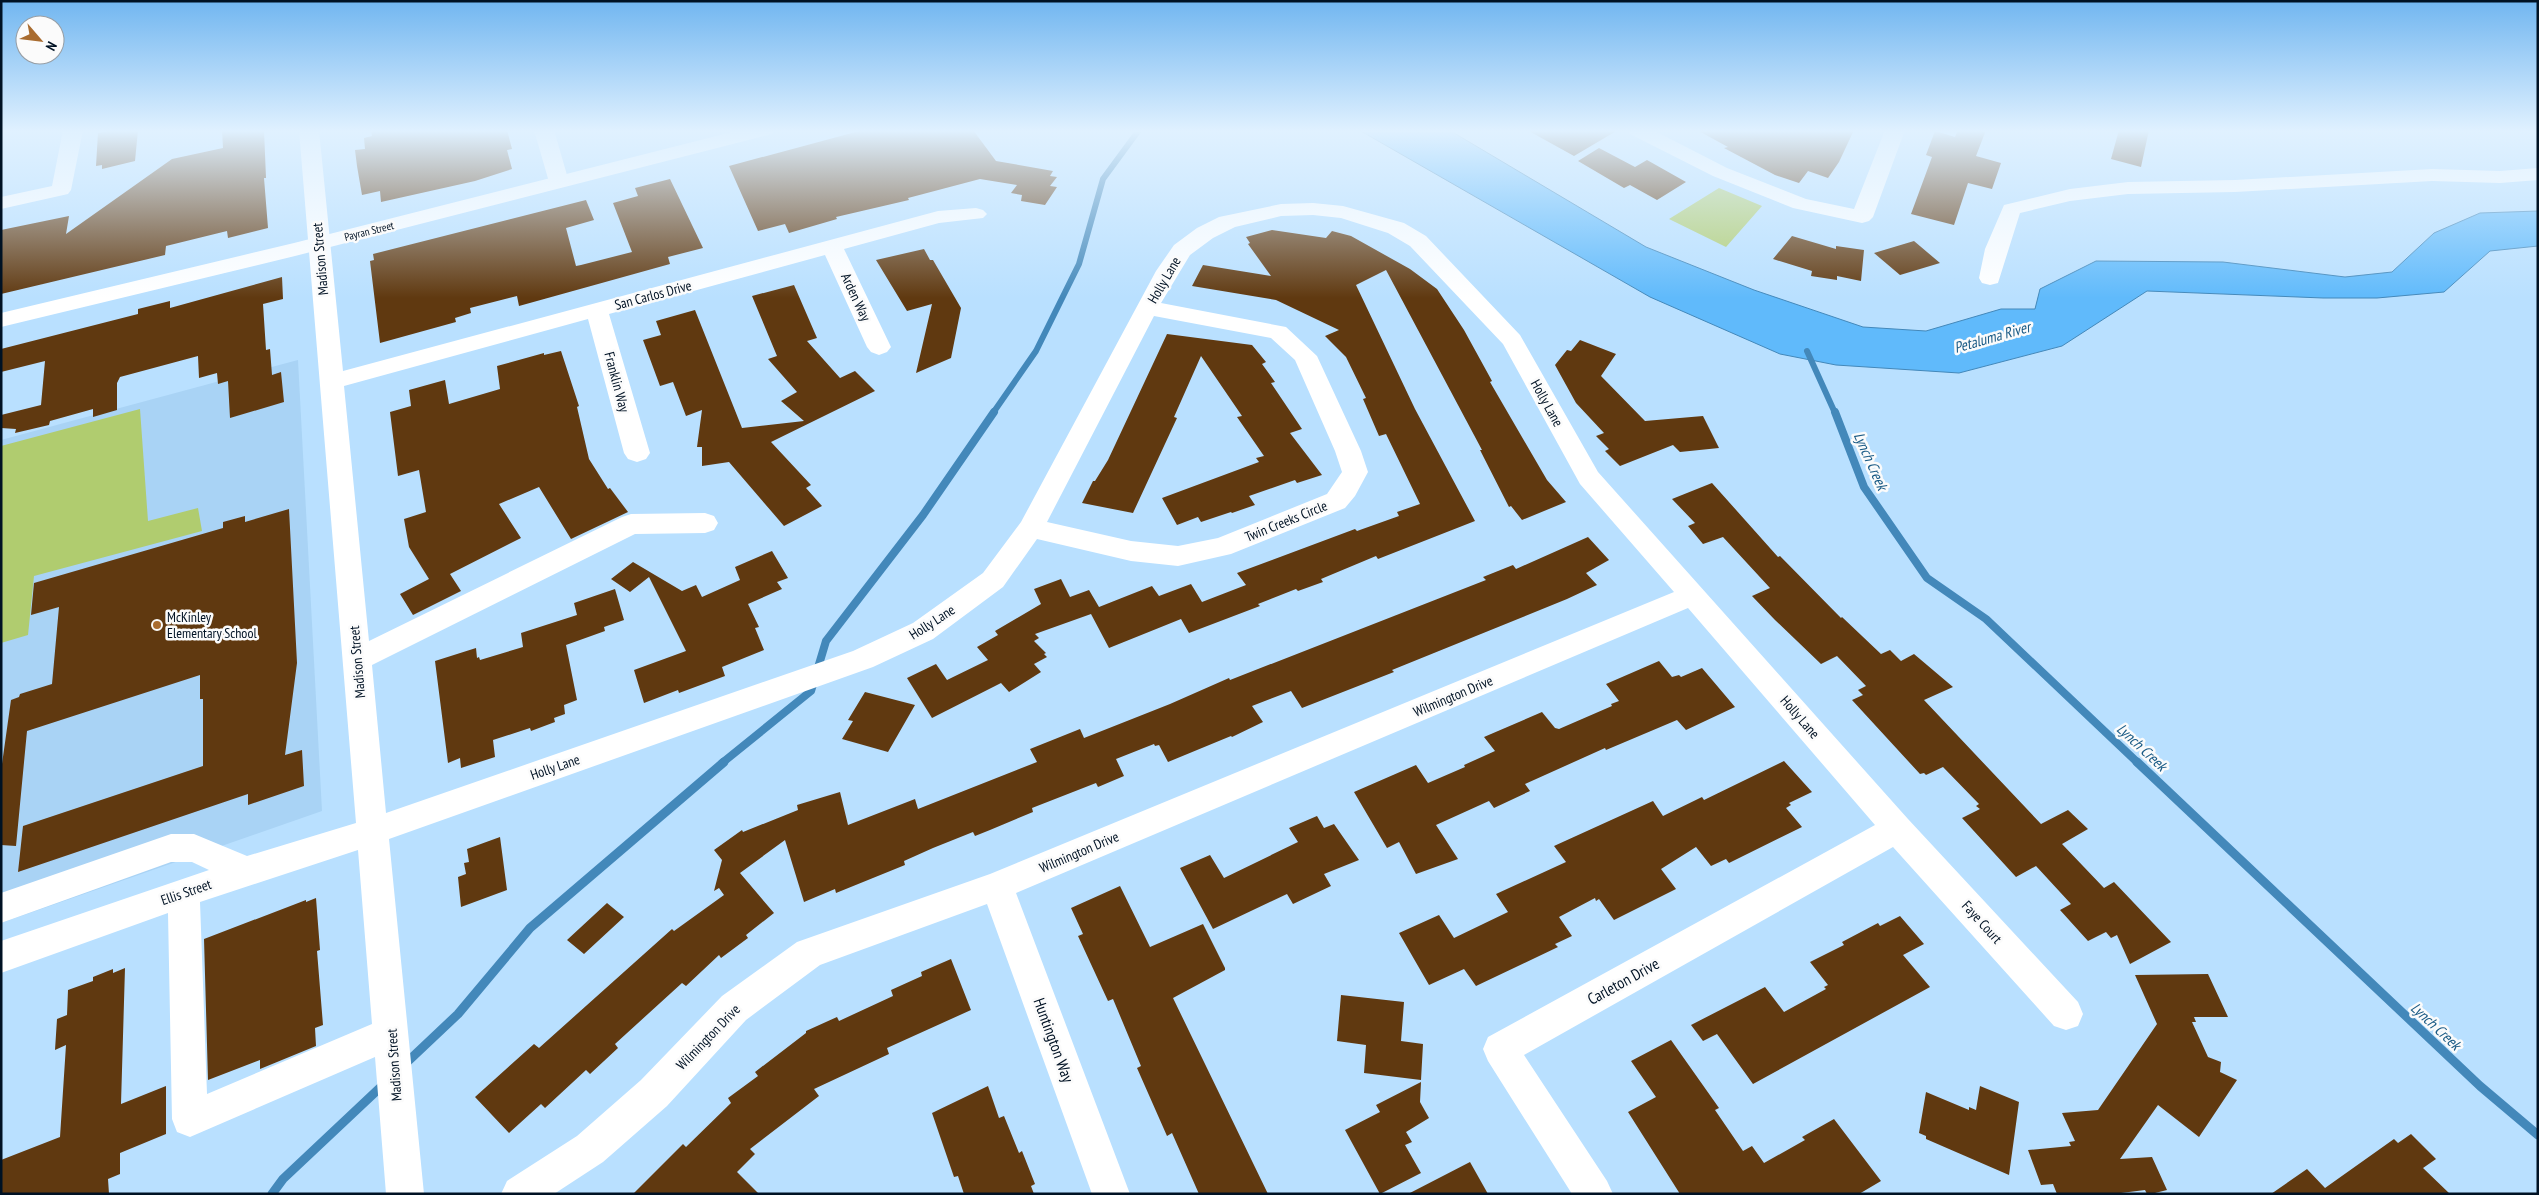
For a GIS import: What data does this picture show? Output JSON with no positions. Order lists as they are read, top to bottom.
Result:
{
  "streets": {
    "street": [
      "Payran Street",
      "Madison Street",
      "Holly Lane",
      "San Carlos Drive",
      "Arden Way",
      "Franklin Way",
      "Twin Creeks Circle",
      "Wilmington Drive",
      "Ellis Street",
      "Faye Court",
      "Carleton Drive",
      "Huntington Way"
    ]
  },
  "crossings": [
    ["Payran Street", "Madison Street"],
    ["Madison Street", "Holly Lane"],
    ["Madison Street", "San Carlos Drive"],
    ["Madison Street", "Ellis Street"],
    ["Holly Lane", "Twin Creeks Circle"],
    ["Holly Lane", "Wilmington Drive"],
    ["Holly Lane", "Ellis Street"],
    ["Holly Lane", "Faye Court"],
    ["Holly Lane", "Carleton Drive"],
    ["San Carlos Drive", "Arden Way"],
    ["San Carlos Drive", "Franklin Way"],
    ["Wilmington Drive", "Huntington Way"],
    ["Faye Court", "Carleton Drive"]
  ],
  "water": ["Petaluma River", "Lynch Creek"],
  "places": ["McKinley Elementary School"],
  "north": "bottom right"
}
